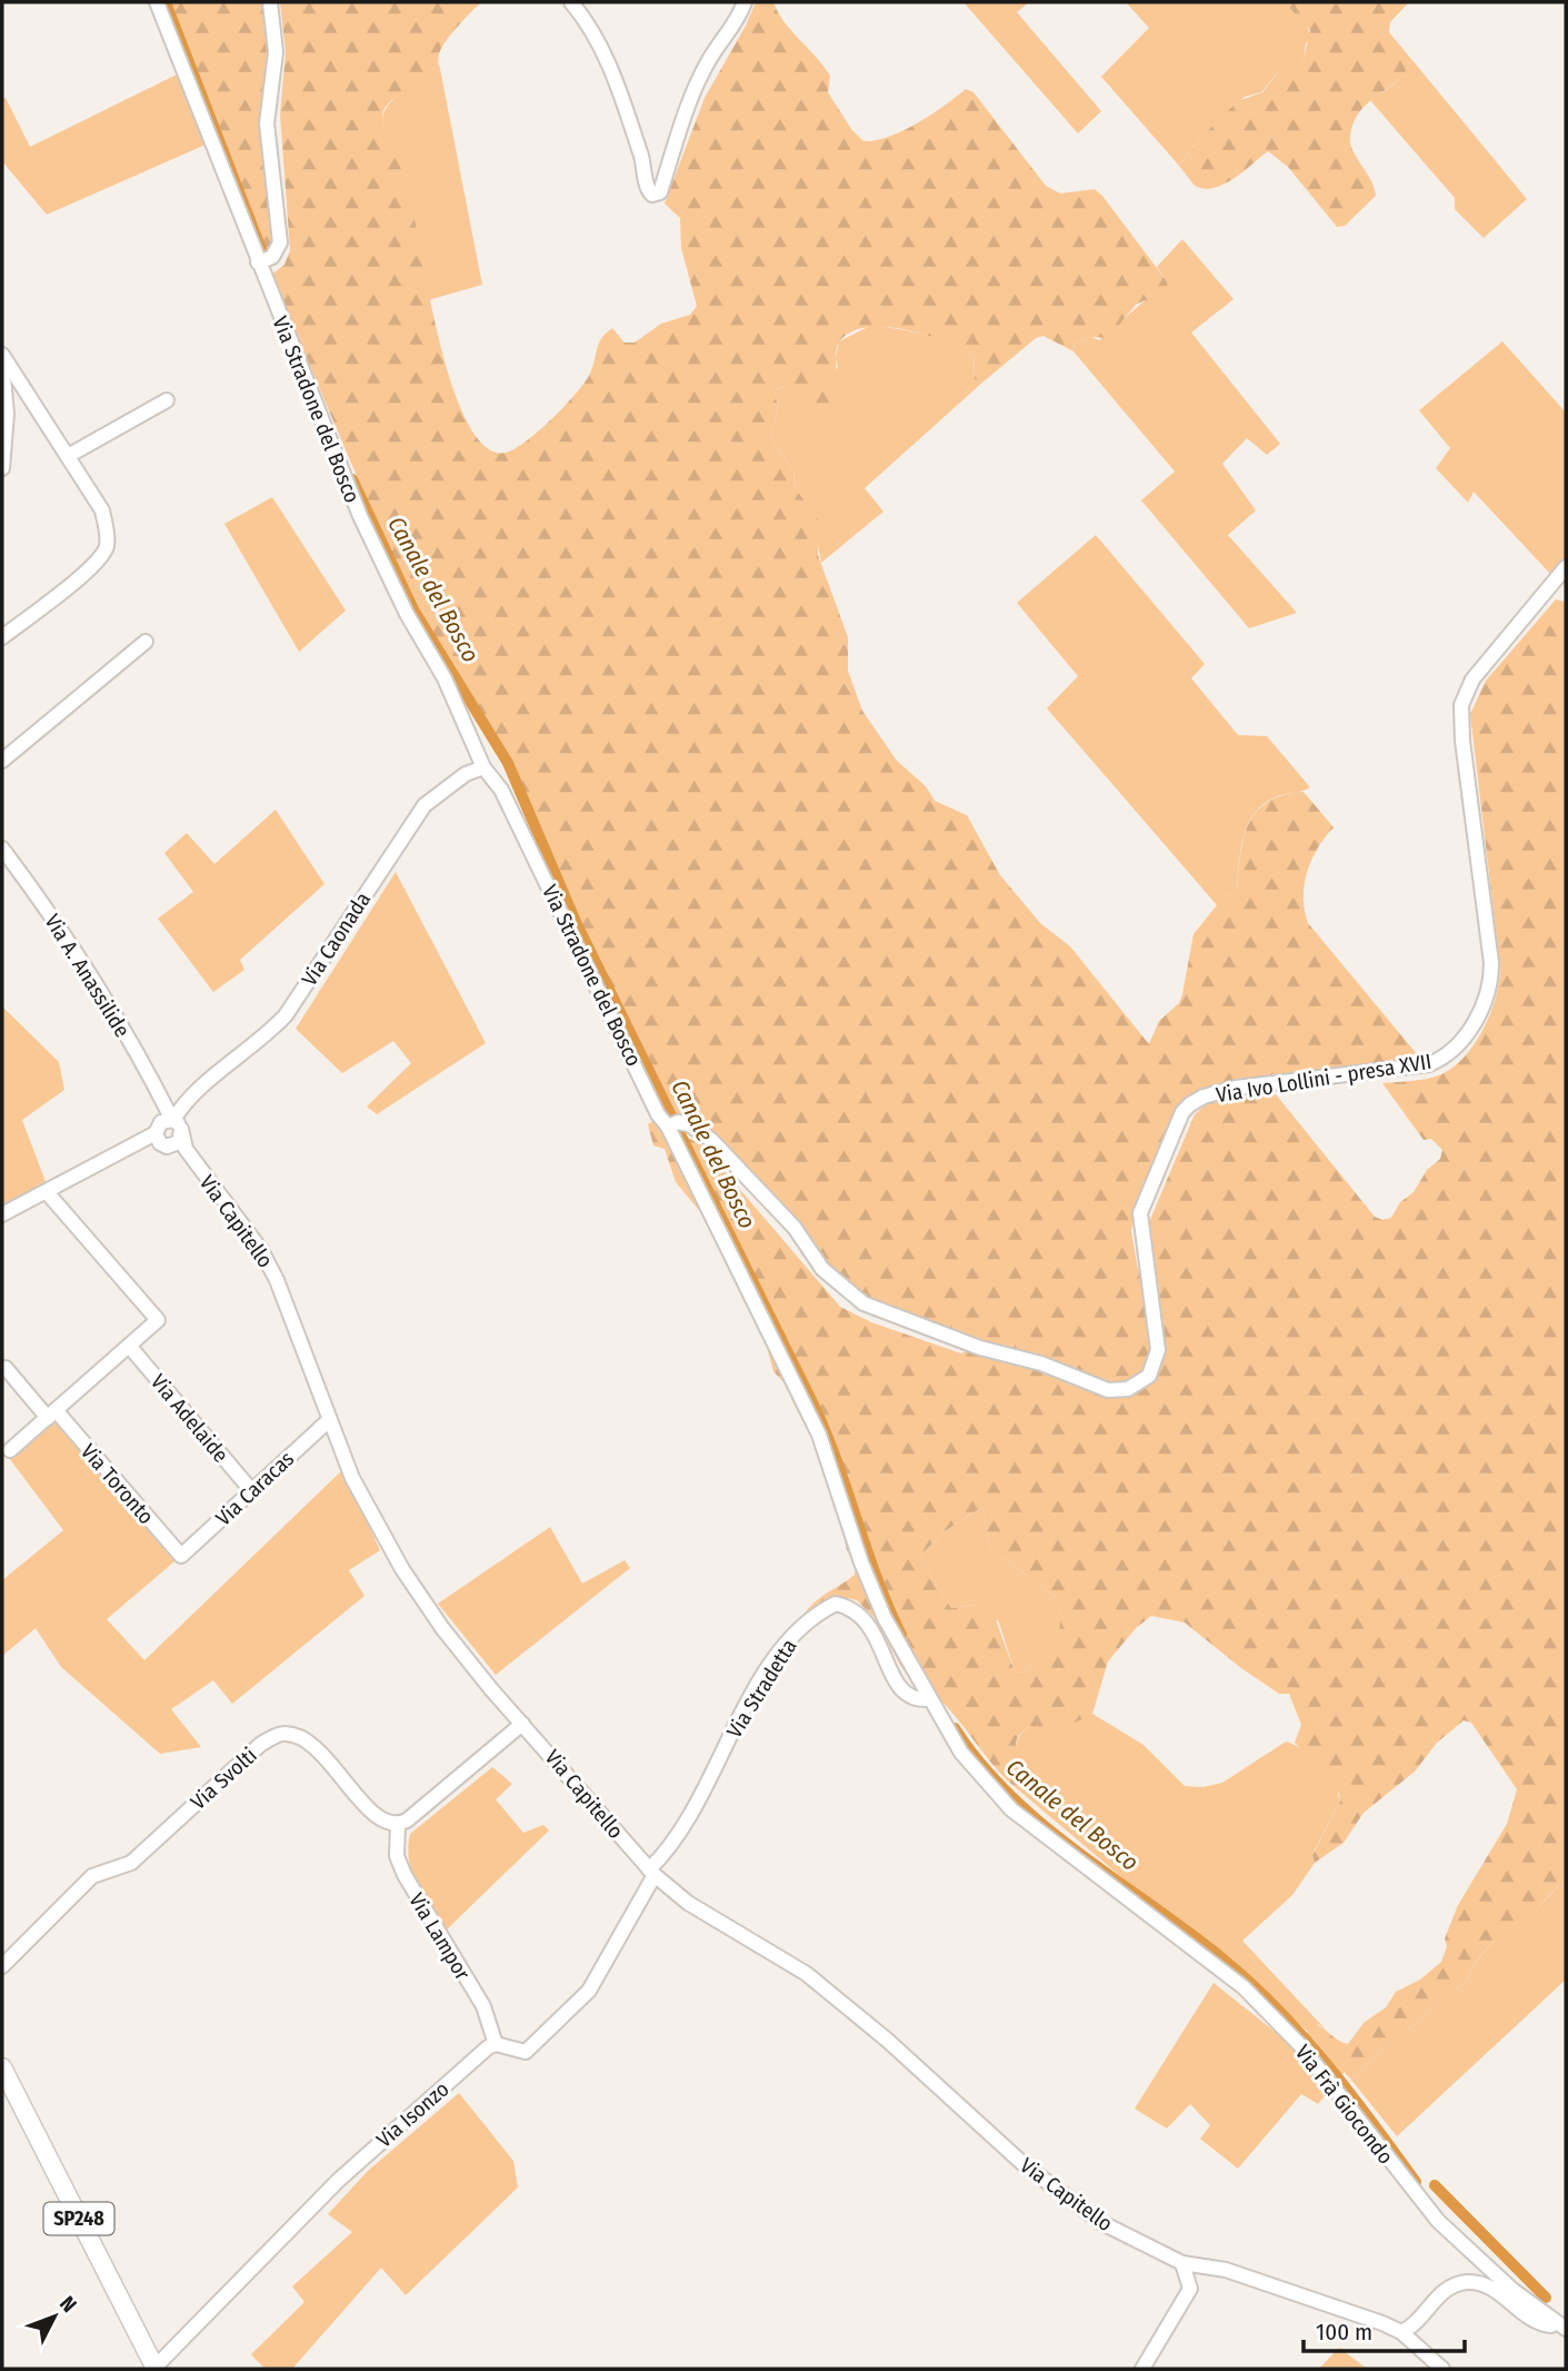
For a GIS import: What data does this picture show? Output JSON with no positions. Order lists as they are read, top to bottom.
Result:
{
  "streets": {
    "main road": ["SP248"],
    "street": [
      "Via Stradone del Bosco",
      "Via Caonada",
      "Via A. Anassilide",
      "Via Ivo Lollini - presa XVII",
      "Via Capitello",
      "Via Adelaide",
      "Via Toronto",
      "Via Caracas",
      "Via Stradetta",
      "Via Svolti",
      "Via Lampor",
      "Via Frà Giocondo",
      "Via Isonzo"
    ]
  },
  "crossings": [
    ["Via Stradone del Bosco", "Via Caonada"],
    ["Via Stradone del Bosco", "Via Ivo Lollini - presa XVII"],
    ["Via Stradone del Bosco", "Via Stradetta"],
    ["Via Stradone del Bosco", "Via Frà Giocondo"],
    ["Via Caonada", "Via A. Anassilide"],
    ["Via Caonada", "Via Capitello"],
    ["Via Capitello", "Via Caracas"],
    ["Via Capitello", "Via Stradetta"],
    ["Via Adelaide", "Via Caracas"],
    ["Via Toronto", "Via Caracas"],
    ["Via Svolti", "Via Lampor"],
    ["Via Lampor", "Via Isonzo"],
    ["Via Isonzo", "SP248"]
  ],
  "water": ["Canale del Bosco"],
  "scale_bar": "100 m",
  "north": "top right"
}
